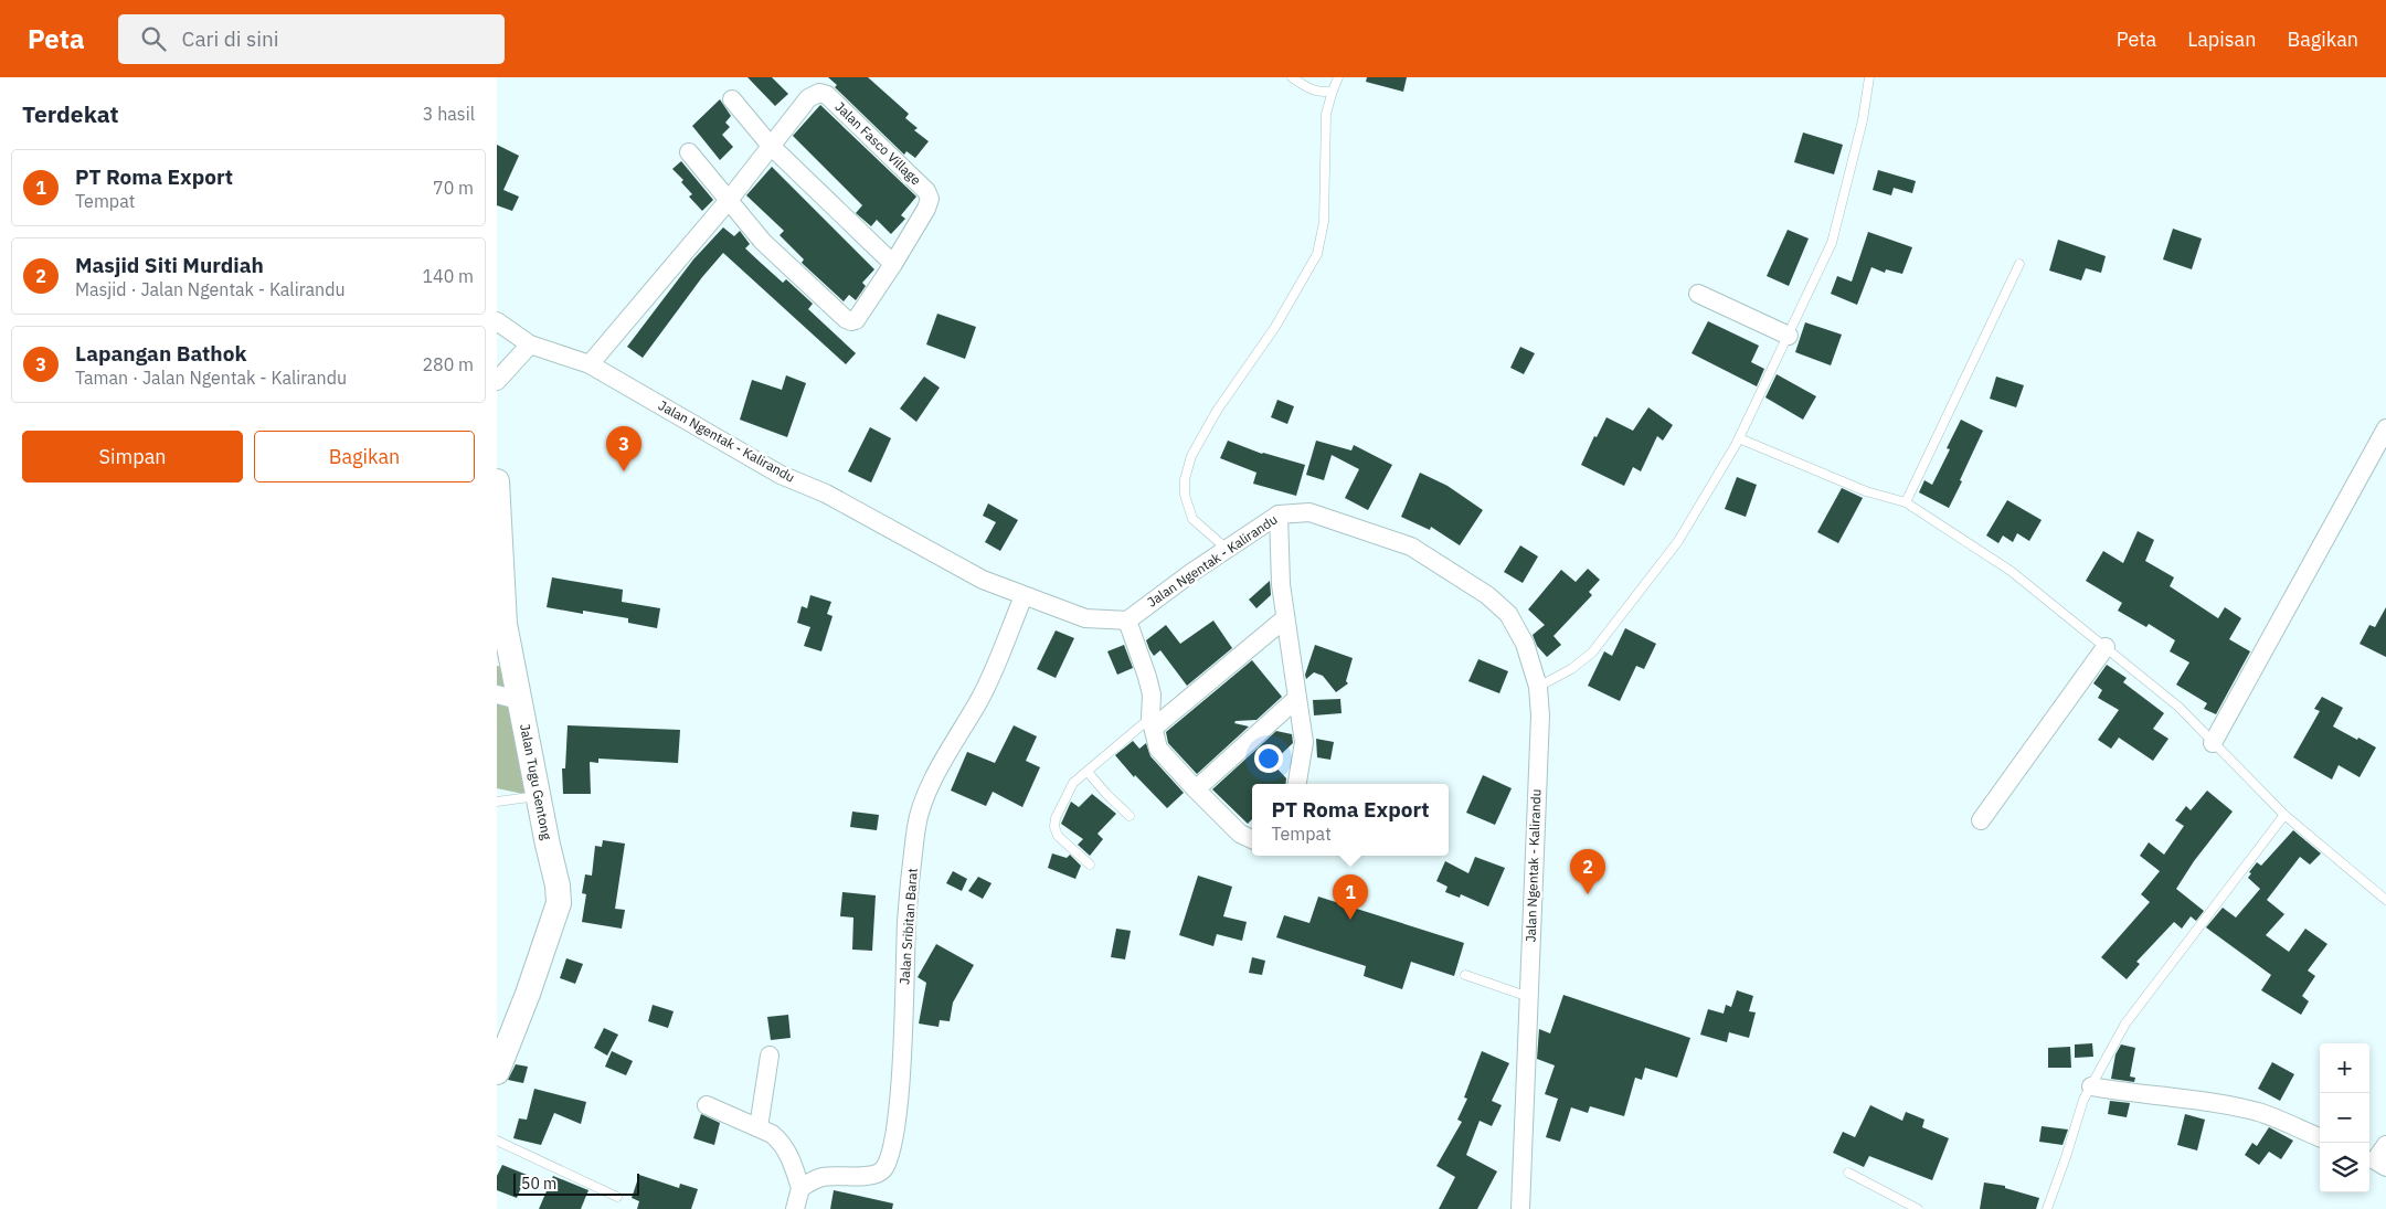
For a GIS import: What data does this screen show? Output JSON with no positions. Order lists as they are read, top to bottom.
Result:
{
  "streets": {
    "main road": ["Jalan Tugu Gentong"],
    "street": ["Jalan Fasco Village", "Jalan Ngentak - Kalirandu", "Jalan Sribitan Barat"]
  },
  "crossings": [
    ["Jalan Fasco Village", "Jalan Ngentak - Kalirandu"],
    ["Jalan Ngentak - Kalirandu", "Jalan Sribitan Barat"]
  ],
  "scale_bar": "50 m",
  "page": {
    "header": "Peta",
    "search": "Cari di sini",
    "nav": ["Peta", "Lapisan", "Bagikan"],
    "heading": ["Terdekat", "3 hasil"],
    "list": [
      {
        "mark": "1",
        "name": "PT Roma Export",
        "note": "Tempat",
        "value": "70 m"
      },
      {
        "mark": "2",
        "name": "Masjid Siti Murdiah",
        "note": "Masjid · Jalan Ngentak - Kalirandu",
        "value": "140 m"
      },
      {
        "mark": "3",
        "name": "Lapangan Bathok",
        "note": "Taman · Jalan Ngentak - Kalirandu",
        "value": "280 m"
      }
    ],
    "buttons": ["Simpan", "Bagikan"],
    "pins": ["3", "2", "1"],
    "popup": ["PT Roma Export", "Tempat"],
    "map_buttons": ["+", "−"],
    "scale": "50 m"
  }
}
